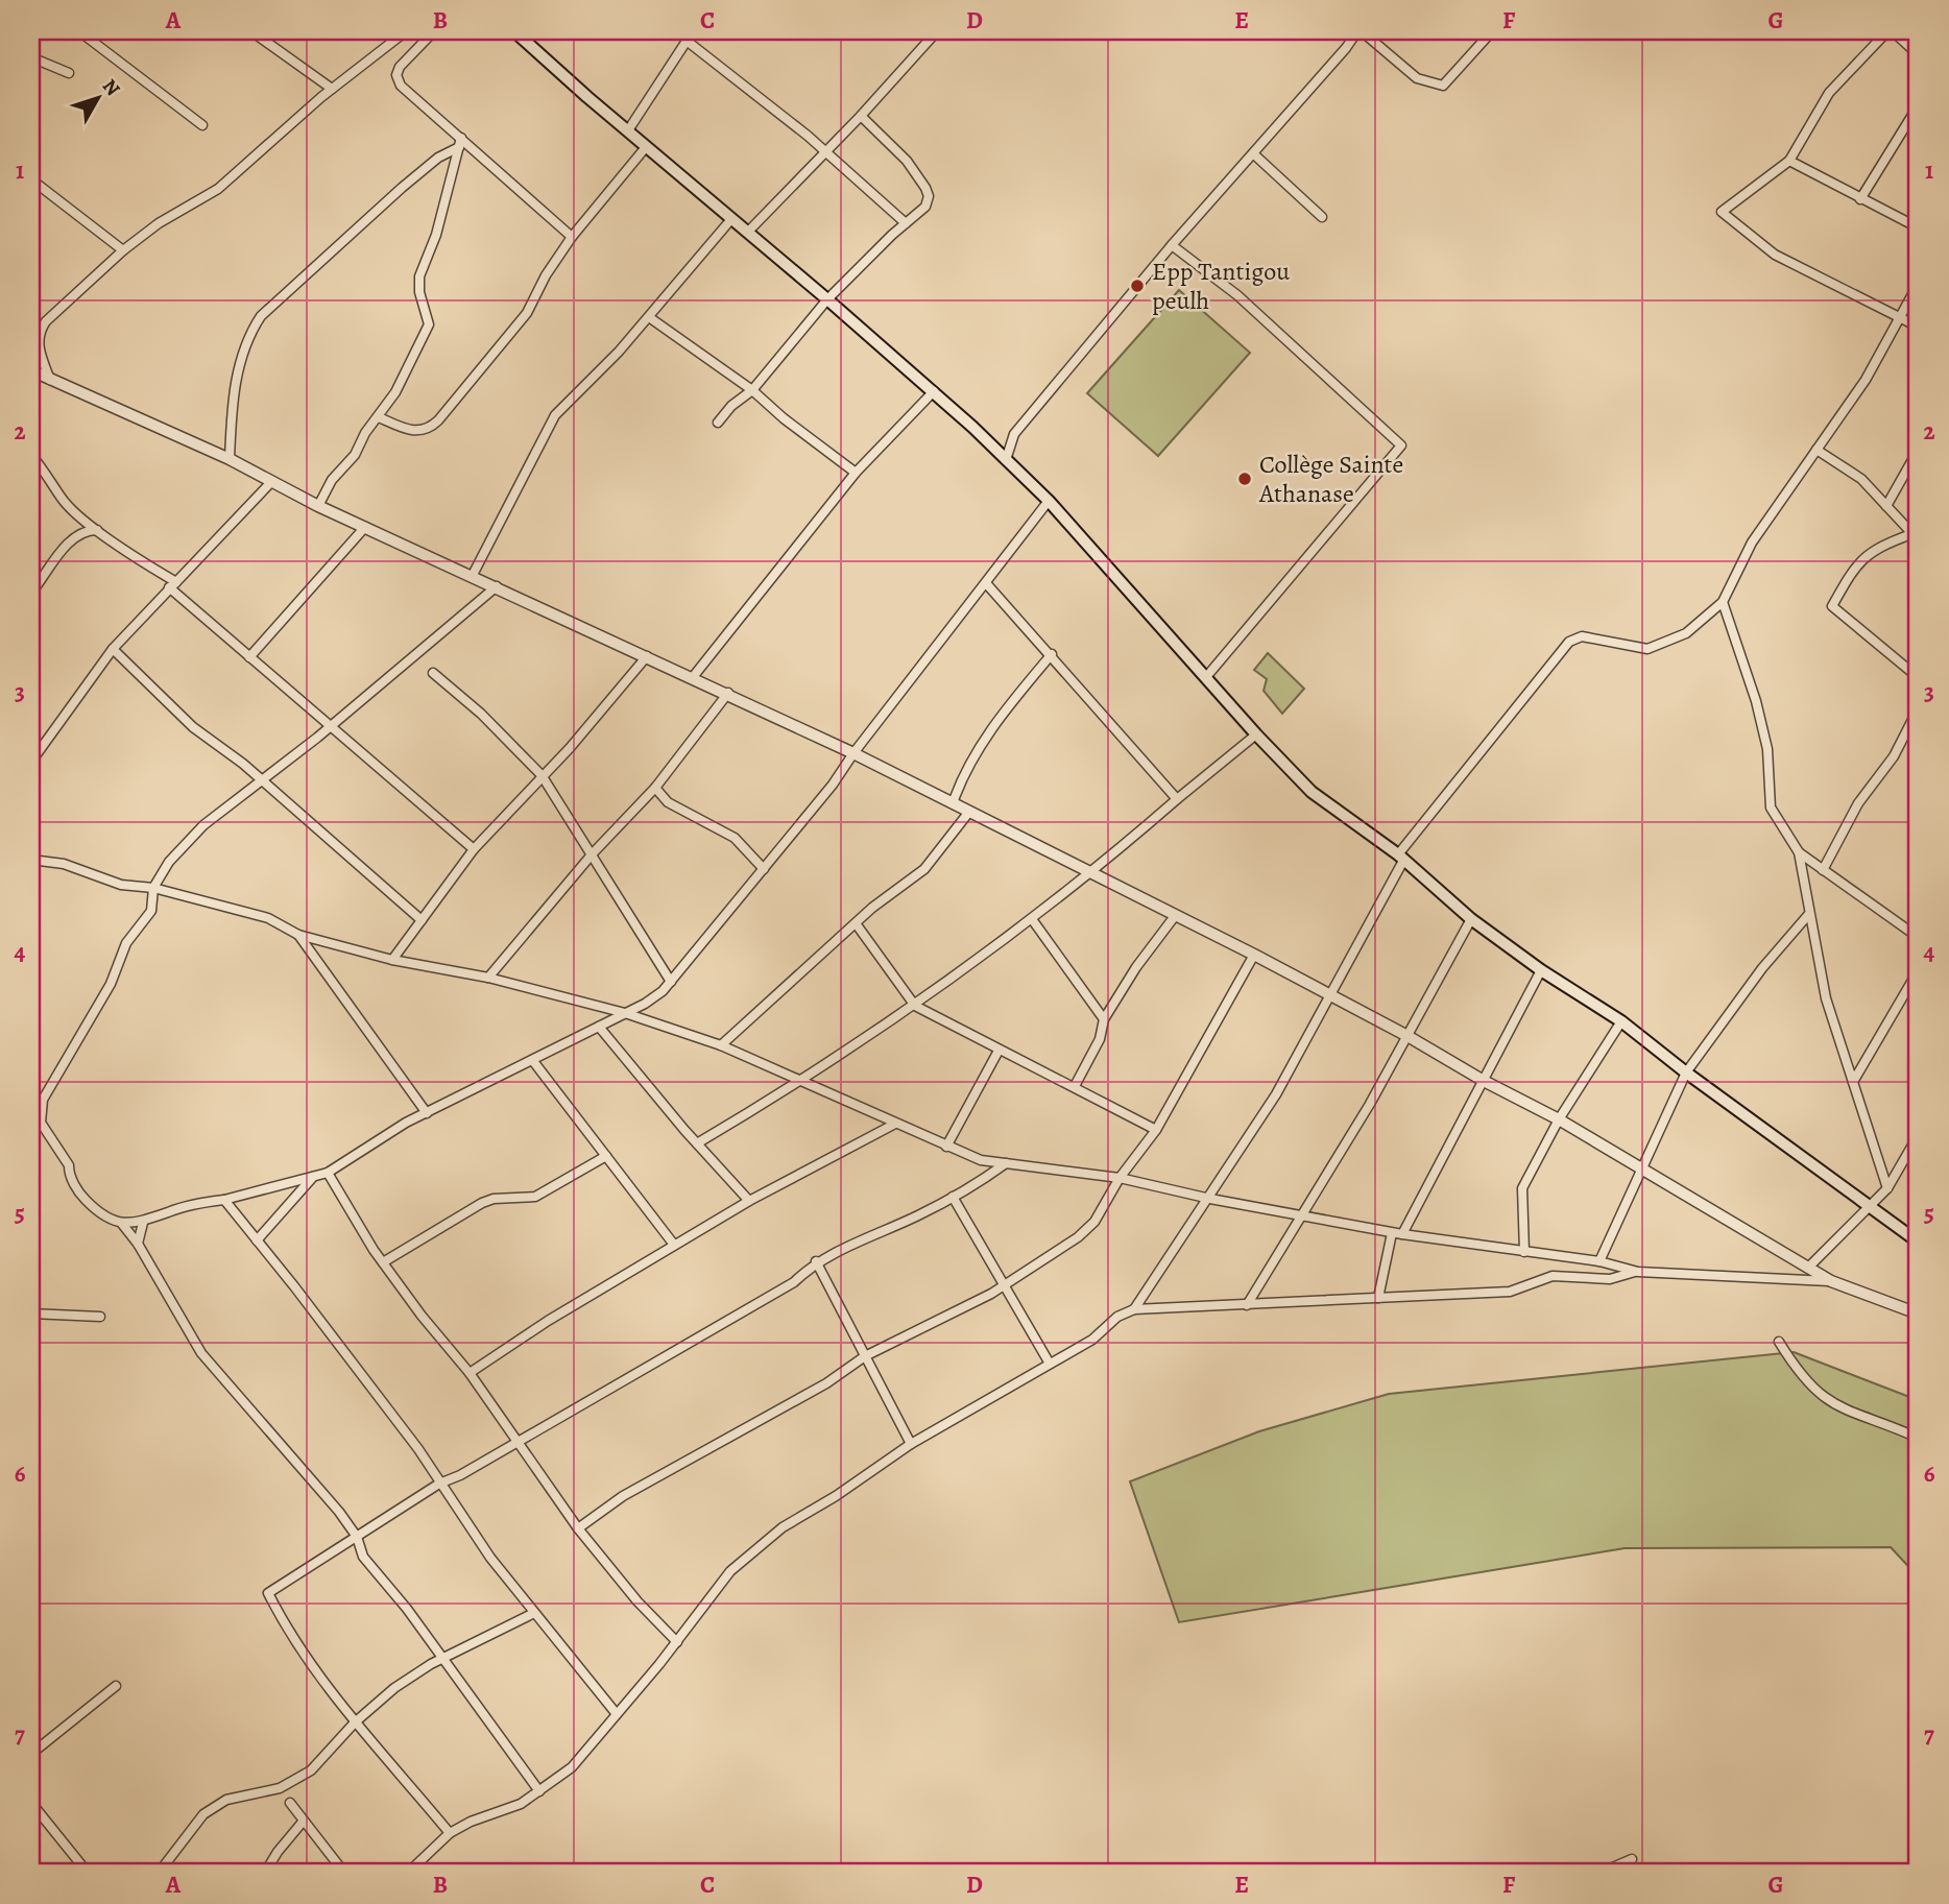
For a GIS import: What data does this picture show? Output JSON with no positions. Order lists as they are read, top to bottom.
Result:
{
  "places": ["Epp Tantigou peulh", "Collège Sainte Athanase"],
  "north": "top right",
  "grid": {
    "columns": [
      "A",
      "B",
      "C",
      "D",
      "E",
      "F",
      "G"
    ],
    "rows": [
      "1",
      "2",
      "3",
      "4",
      "5",
      "6",
      "7"
    ]
  }
}
